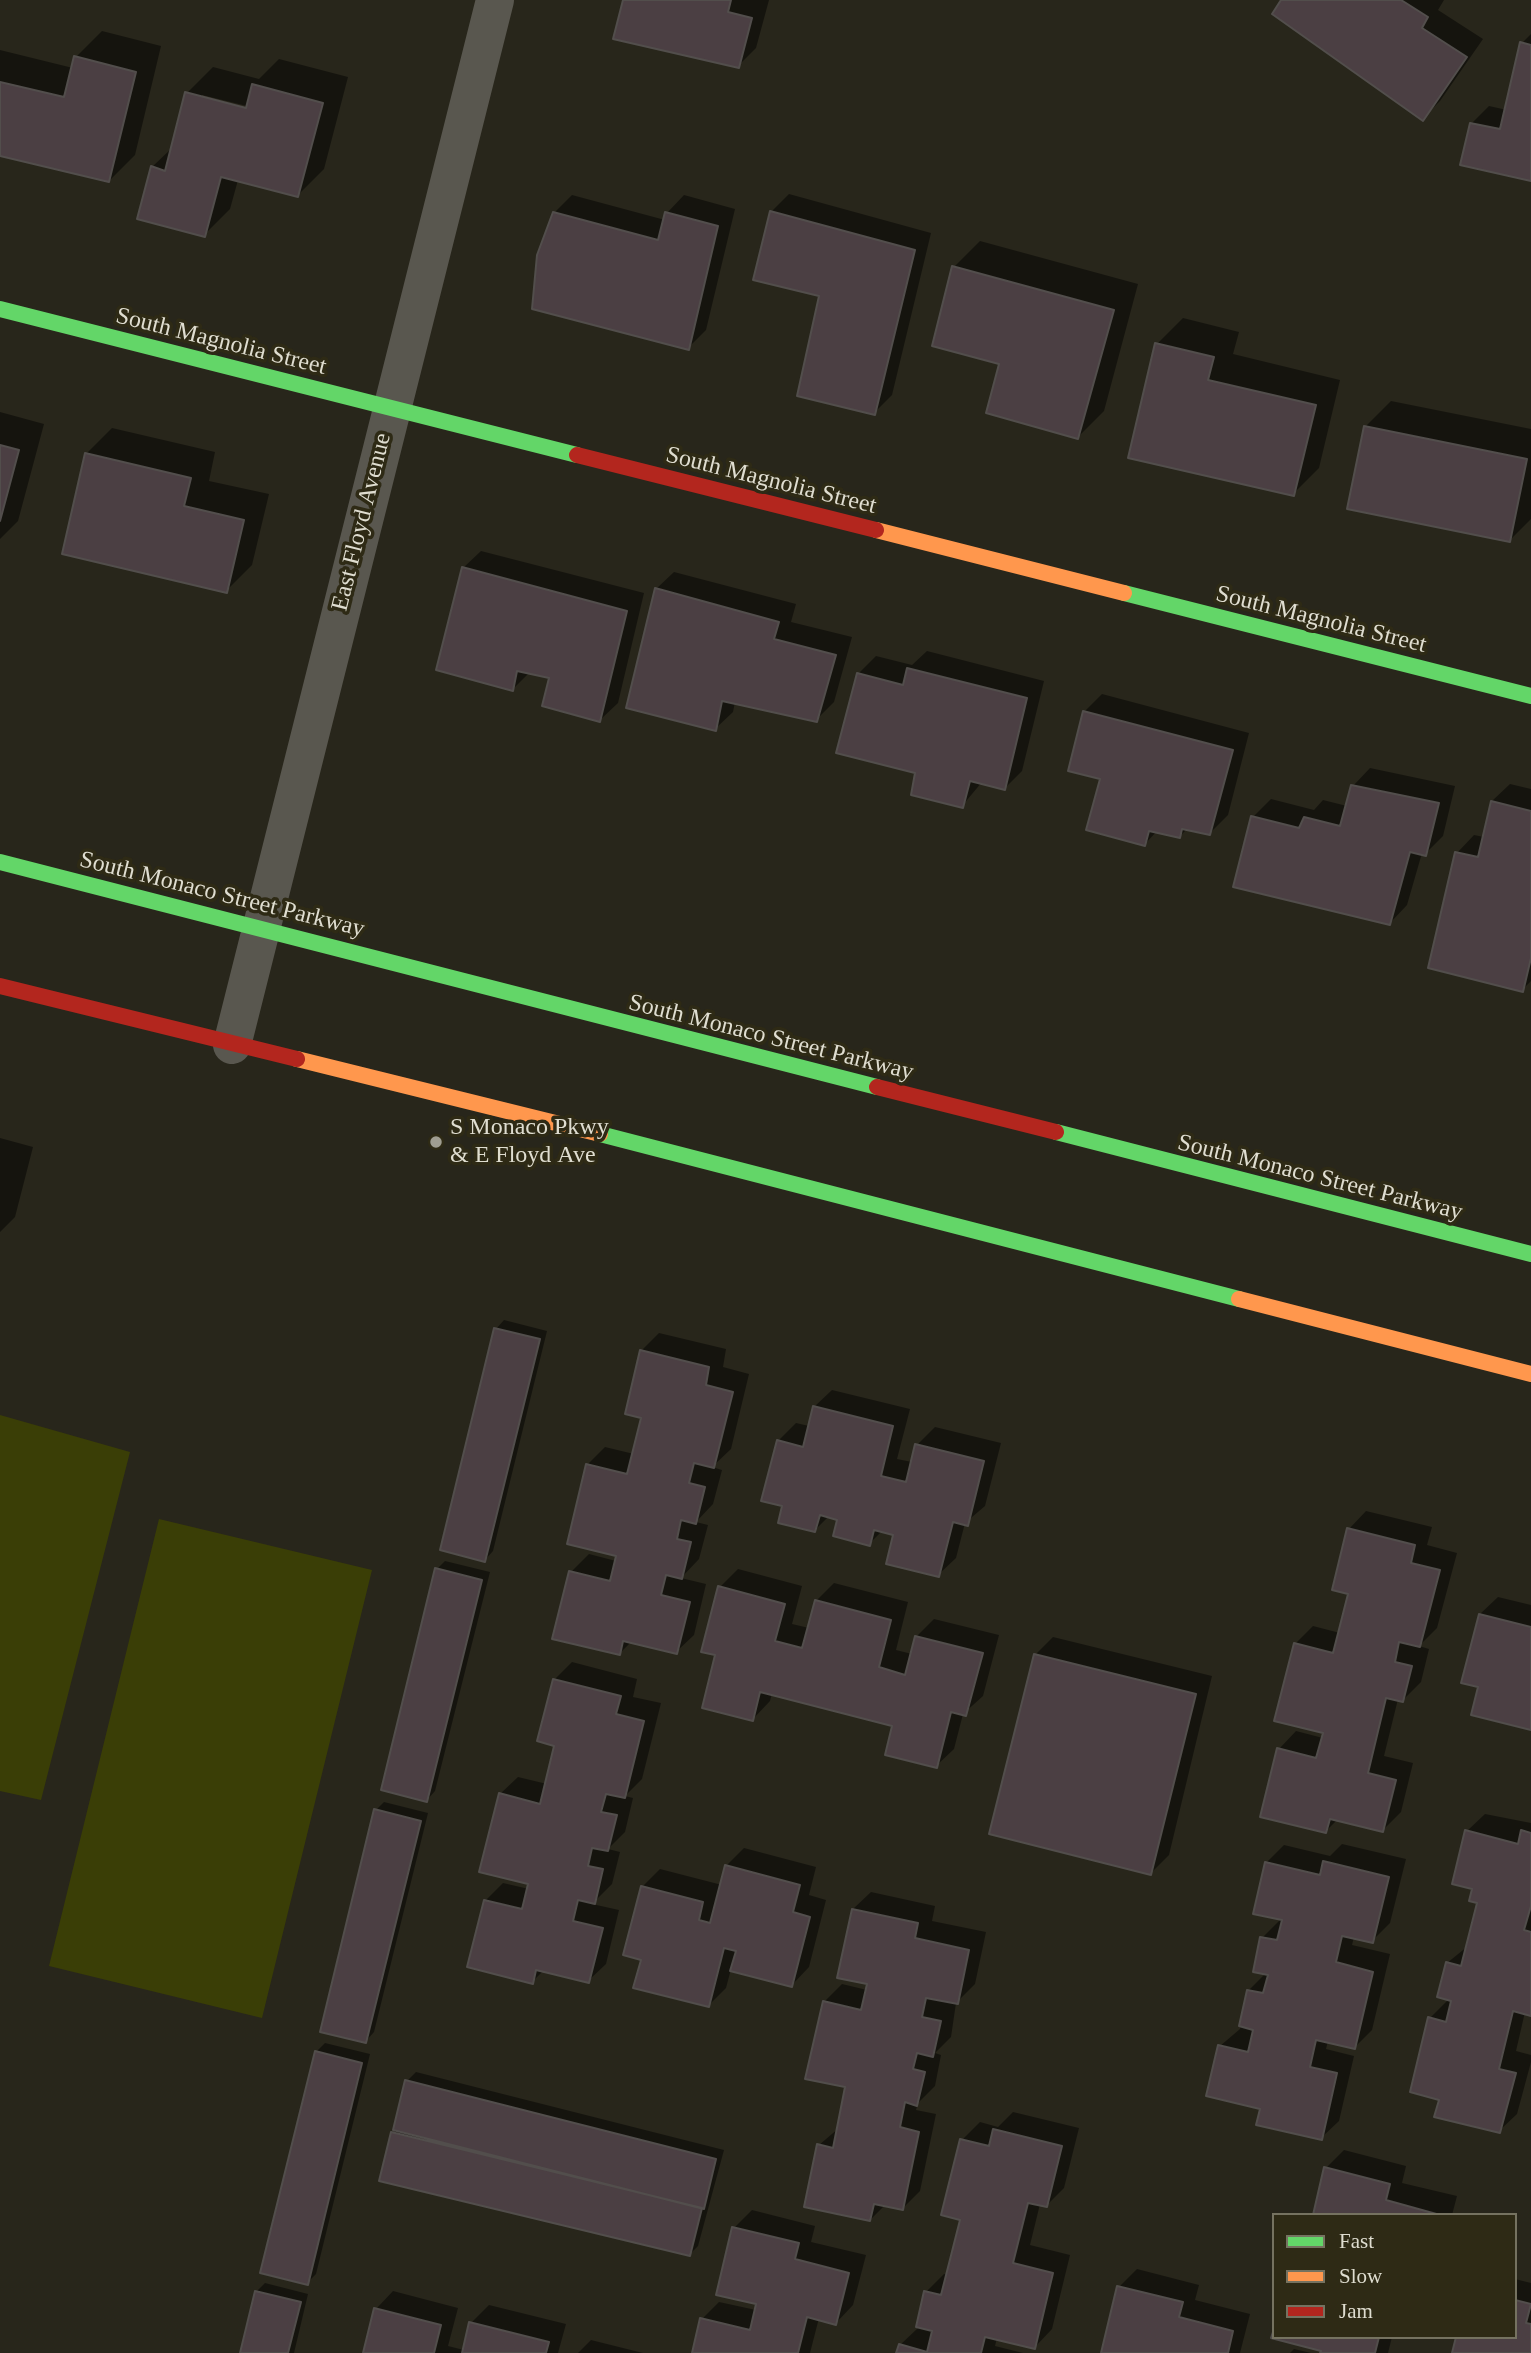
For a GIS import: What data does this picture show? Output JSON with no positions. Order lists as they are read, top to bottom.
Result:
{
  "streets": {
    "main road": ["South Magnolia Street", "South Monaco Street Parkway"],
    "street": ["East Floyd Avenue"]
  },
  "crossings": [
    ["South Magnolia Street", "East Floyd Avenue"],
    ["East Floyd Avenue", "South Monaco Street Parkway"]
  ],
  "places": ["S Monaco Pkwy & E Floyd Ave"],
  "legend": ["Fast", "Slow", "Jam"]
}
